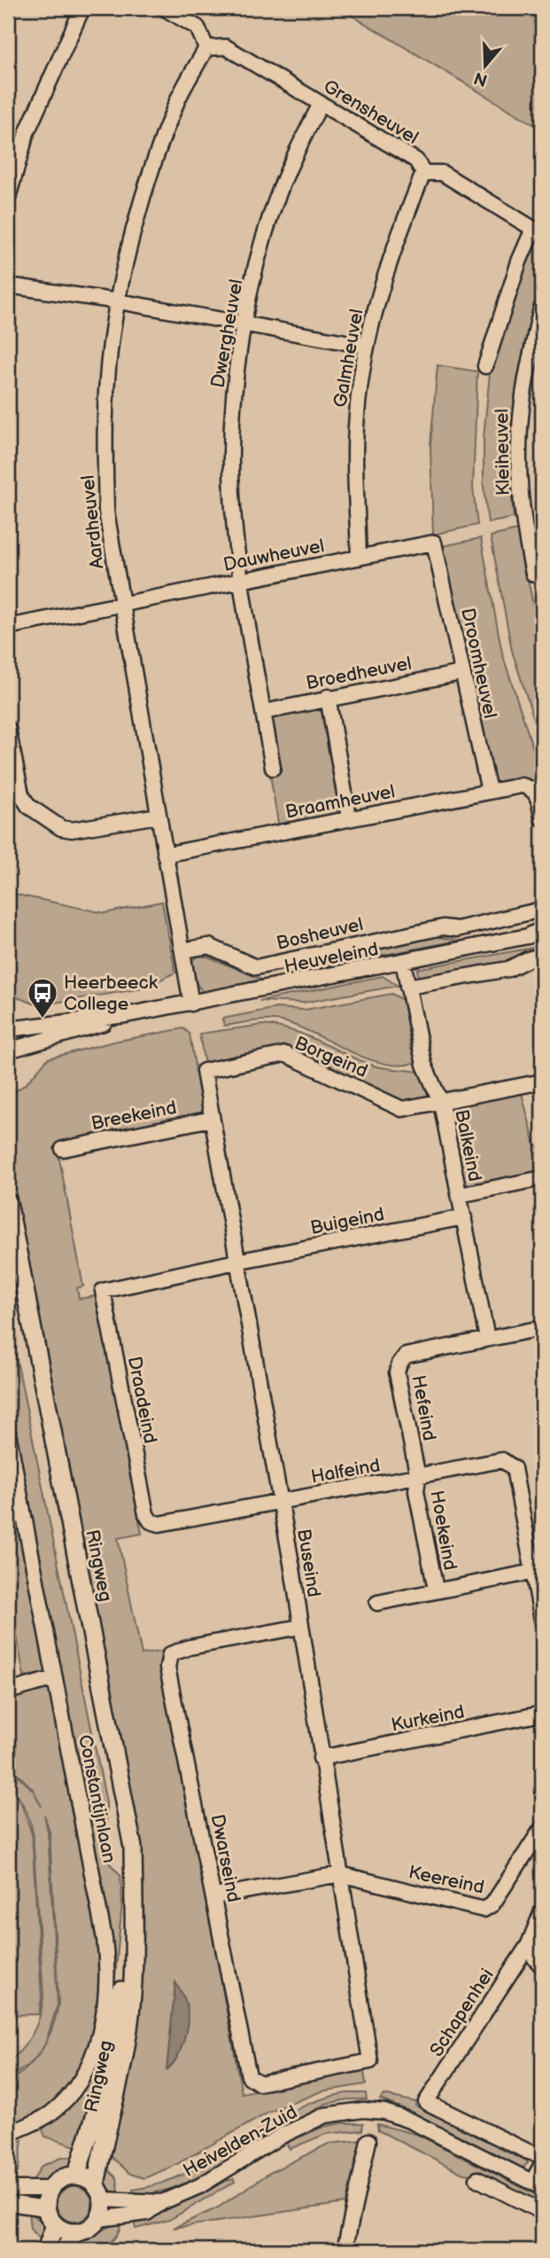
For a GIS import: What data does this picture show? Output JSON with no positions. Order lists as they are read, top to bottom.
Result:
{
  "streets": {
    "main road": ["Ringweg"],
    "street": [
      "Grensheuvel",
      "Dwergheuvel",
      "Galmheuvel",
      "Kleiheuvel",
      "Aardheuvel",
      "Dauwheuvel",
      "Droomheuvel",
      "Broedheuvel",
      "Braamheuvel",
      "Bosheuvel",
      "Heuveleind",
      "Borgeind",
      "Breekeind",
      "Balkeind",
      "Buigeind",
      "Draadeind",
      "Hefeind",
      "Halfeind",
      "Hoekeind",
      "Buseind",
      "Kurkeind",
      "Constantijnlaan",
      "Dwarseind",
      "Keereind",
      "Schapenhei",
      "Heivelden-Zuid"
    ]
  },
  "crossings": [
    ["Grensheuvel", "Dwergheuvel"],
    ["Grensheuvel", "Galmheuvel"],
    ["Grensheuvel", "Aardheuvel"],
    ["Dwergheuvel", "Dauwheuvel"],
    ["Galmheuvel", "Dauwheuvel"],
    ["Aardheuvel", "Dauwheuvel"],
    ["Aardheuvel", "Braamheuvel"],
    ["Aardheuvel", "Bosheuvel"],
    ["Aardheuvel", "Heuveleind"],
    ["Dauwheuvel", "Droomheuvel"],
    ["Droomheuvel", "Broedheuvel"],
    ["Droomheuvel", "Braamheuvel"],
    ["Heuveleind", "Balkeind"],
    ["Borgeind", "Balkeind"],
    ["Borgeind", "Buseind"],
    ["Breekeind", "Buseind"],
    ["Balkeind", "Buigeind"],
    ["Balkeind", "Hefeind"],
    ["Buigeind", "Draadeind"],
    ["Buigeind", "Buseind"],
    ["Draadeind", "Halfeind"],
    ["Draadeind", "Buseind"],
    ["Hefeind", "Halfeind"],
    ["Hefeind", "Hoekeind"],
    ["Halfeind", "Hoekeind"],
    ["Halfeind", "Buseind"],
    ["Buseind", "Kurkeind"],
    ["Buseind", "Dwarseind"],
    ["Buseind", "Keereind"],
    ["Ringweg", "Heivelden-Zuid"]
  ],
  "places": {
    "bus stop": ["Heerbeeck College"]
  },
  "north": "bottom"
}
